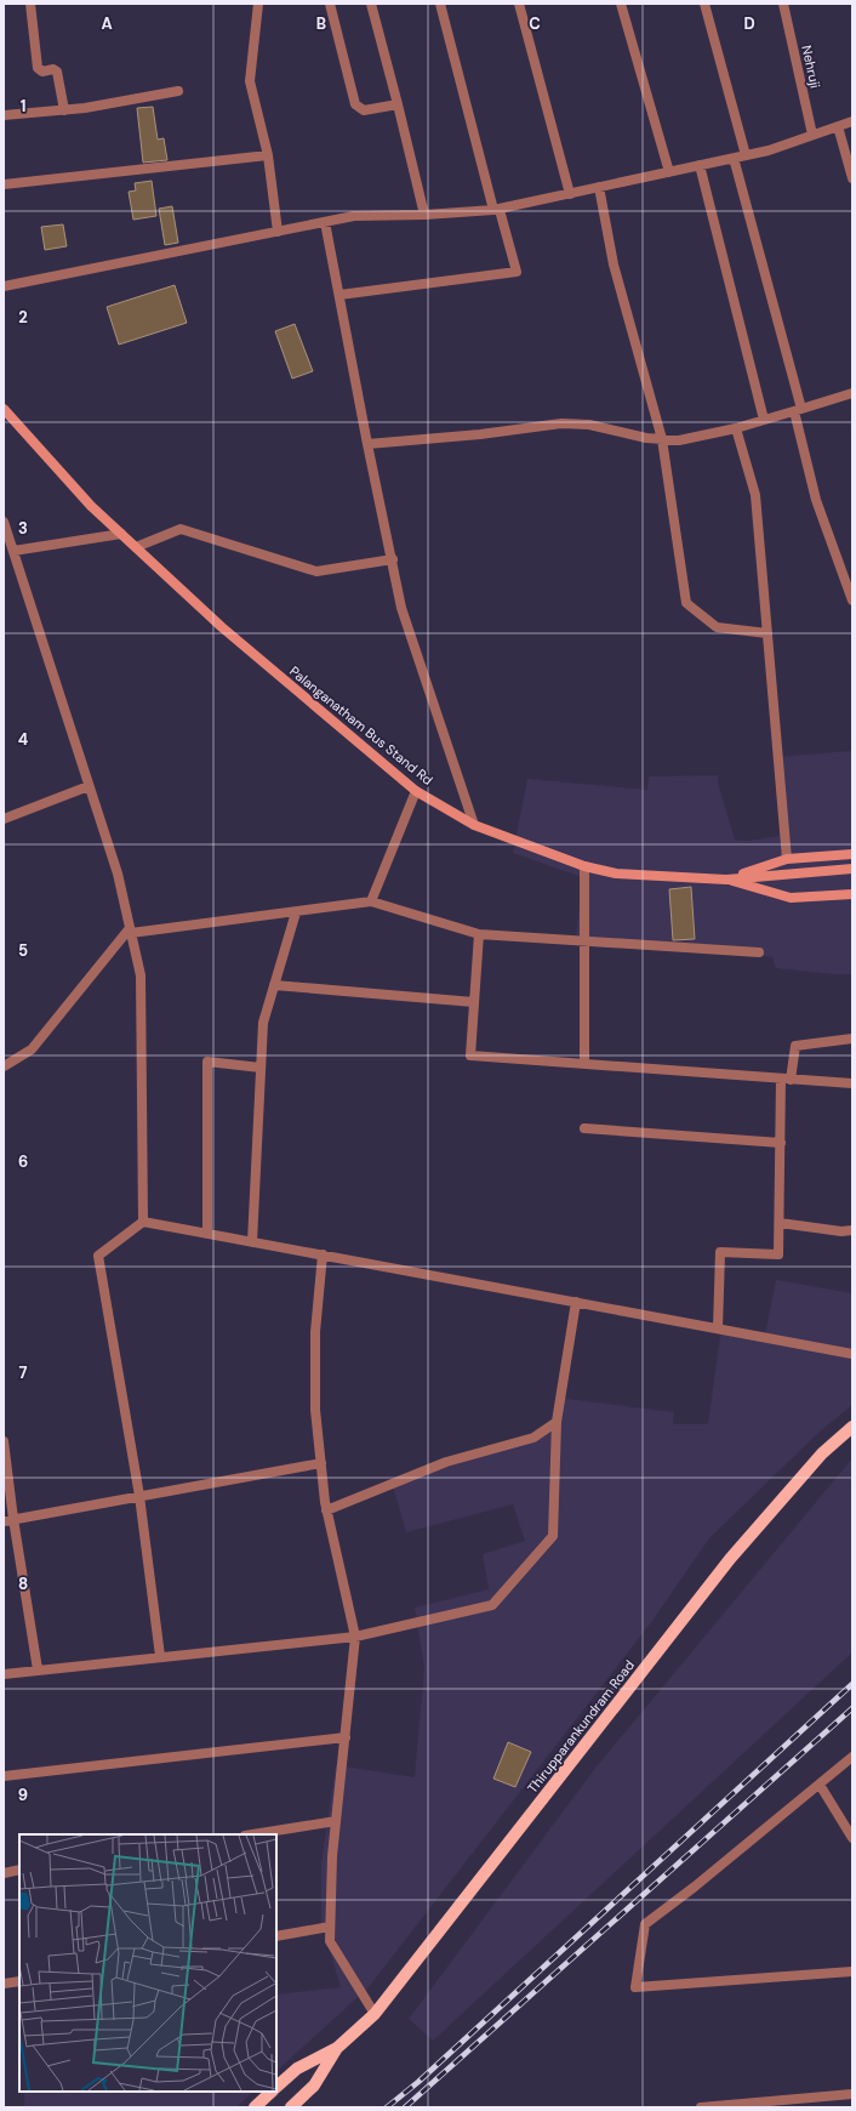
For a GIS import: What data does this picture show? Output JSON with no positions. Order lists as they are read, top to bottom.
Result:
{
  "streets": {
    "main road": ["Thirupparankundram Road"],
    "street": ["Nehruji", "Palanganatham Bus Stand Rd"]
  },
  "grid": {
    "columns": [
      "A",
      "B",
      "C",
      "D"
    ],
    "rows": [
      "1",
      "2",
      "3",
      "4",
      "5",
      "6",
      "7",
      "8",
      "9"
    ]
  }
}
